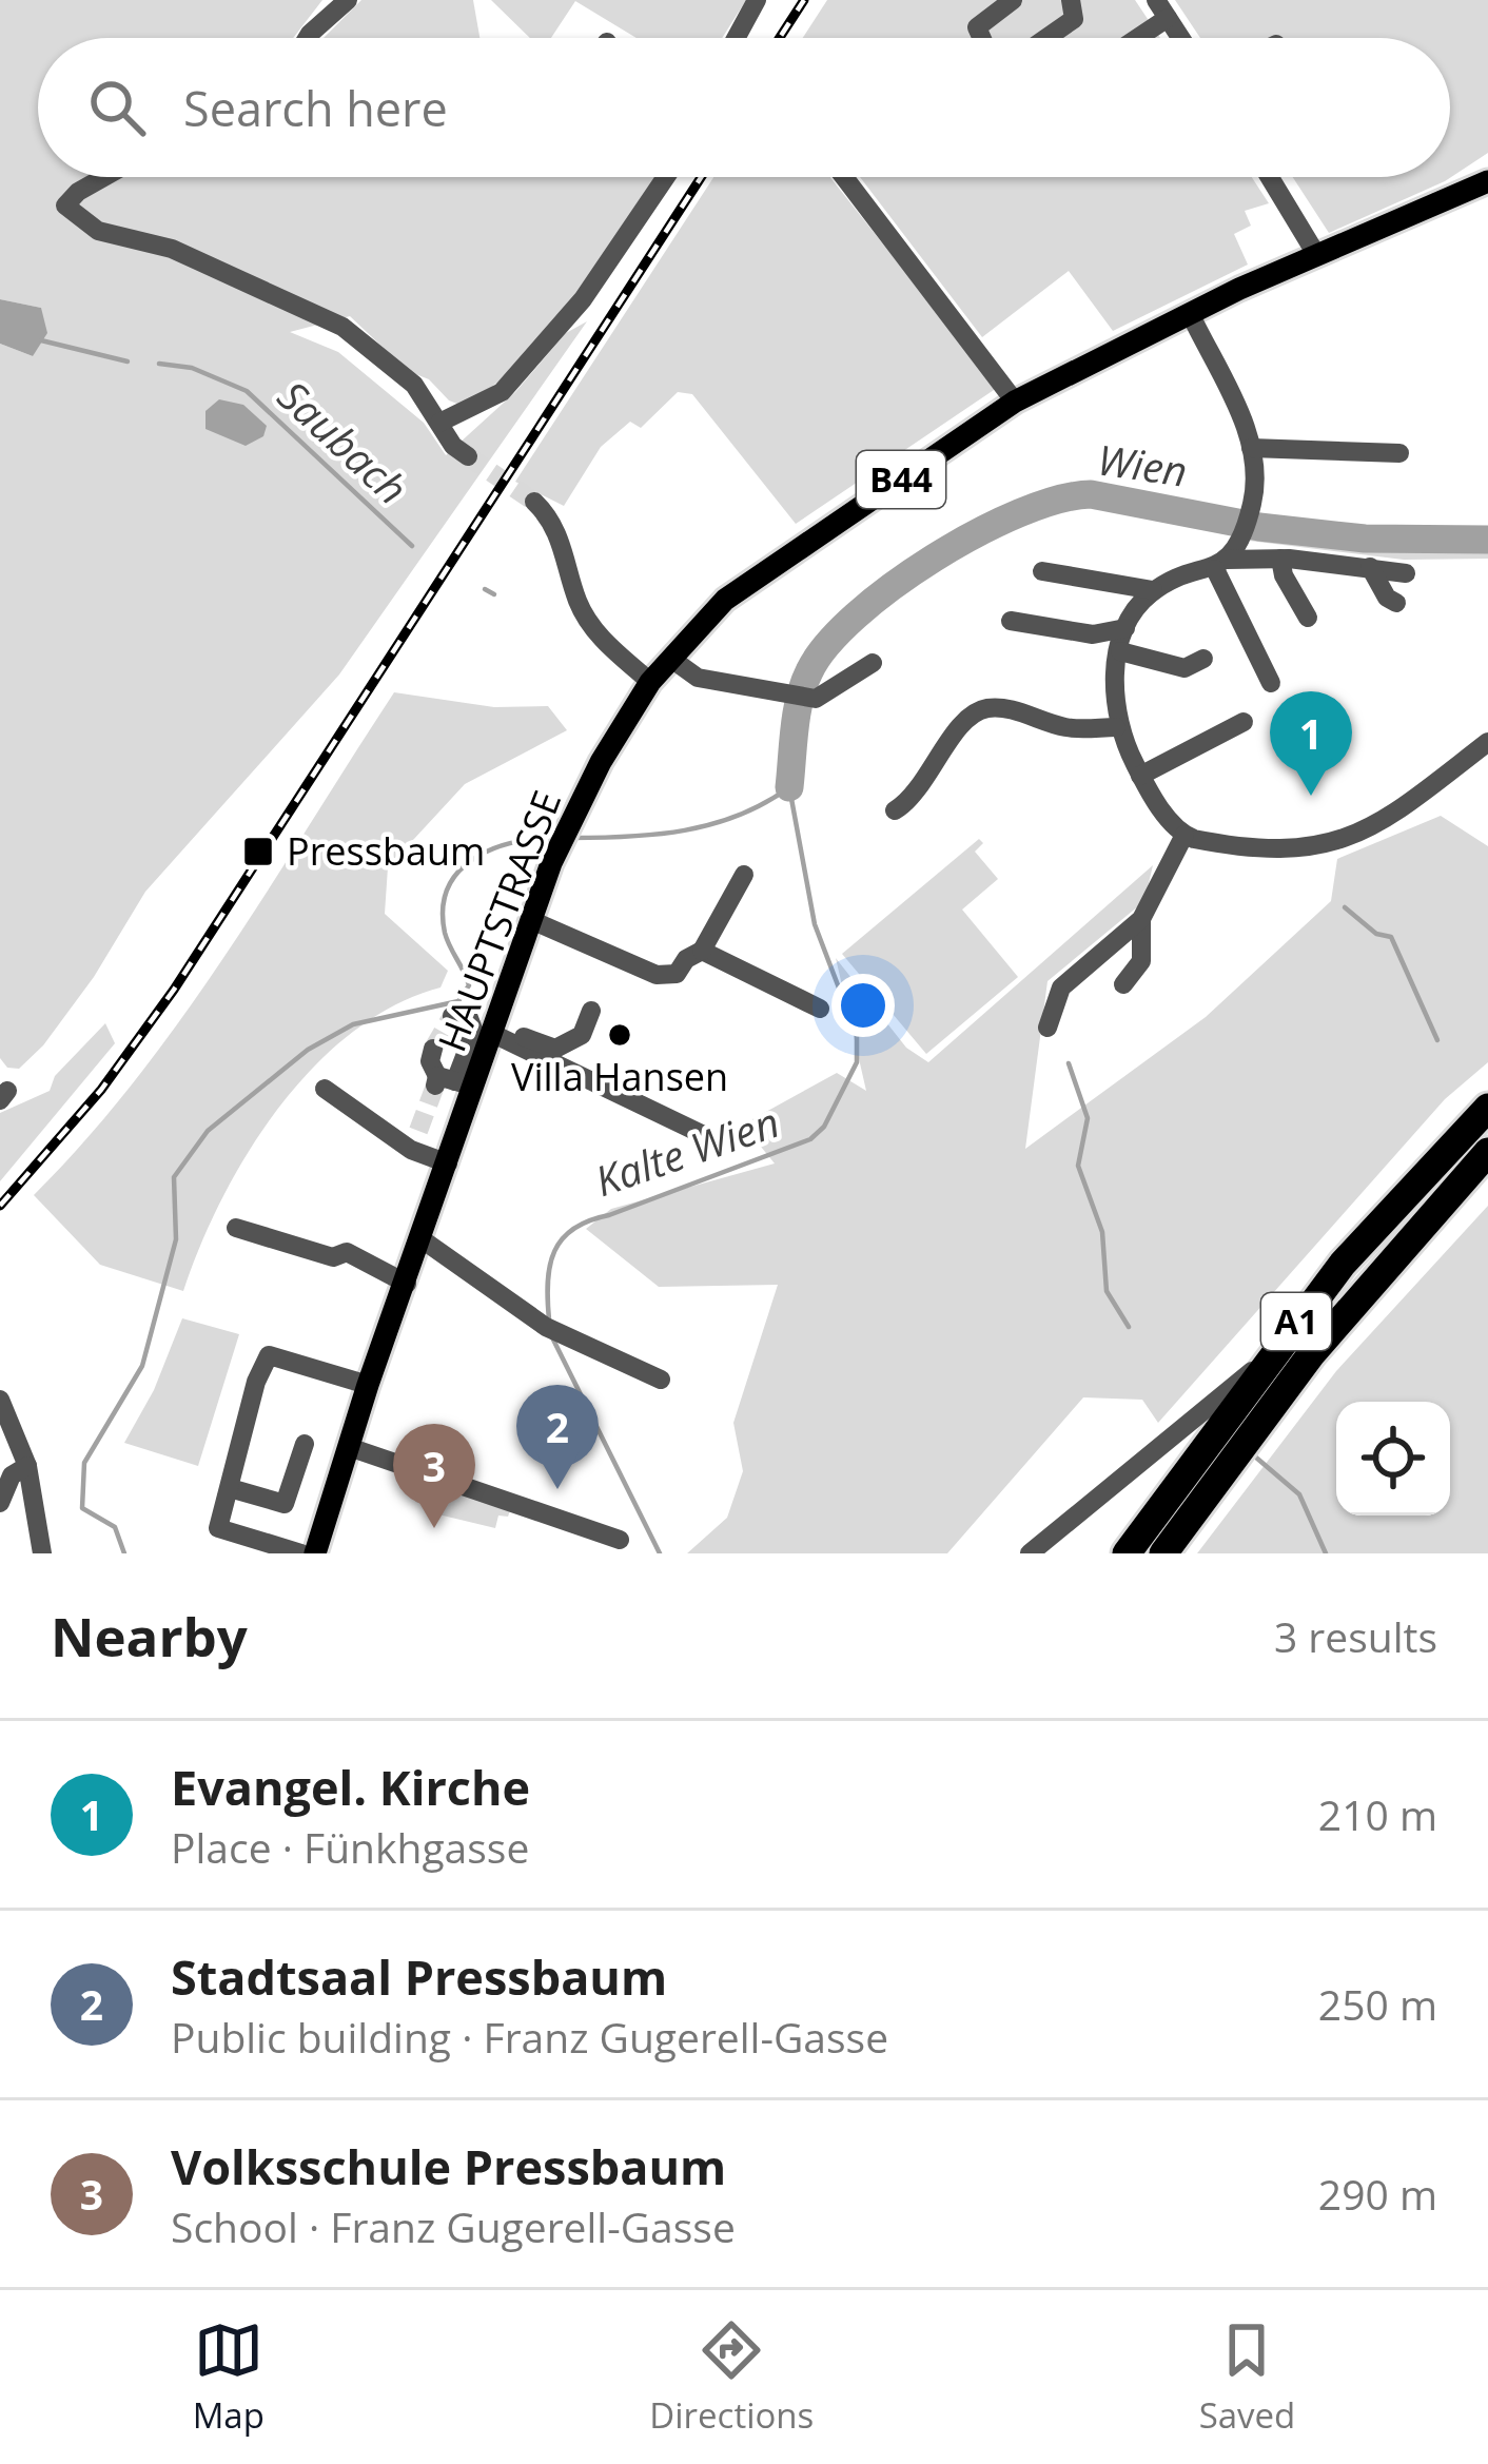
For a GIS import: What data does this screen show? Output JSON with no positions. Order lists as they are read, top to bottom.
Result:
{
  "streets": {
    "highway": ["A1"],
    "main road": ["B44", "HAUPTSTRASSE"]
  },
  "water": ["Saubach", "Wien", "Kalte Wien"],
  "places": {
    "transit": ["Pressbaum"],
    "other": ["Villa Hansen"]
  },
  "page": {
    "search": "Search here",
    "pins": ["1", "2", "3"],
    "heading": ["Nearby", "3 results"],
    "list": [
      {
        "mark": "1",
        "name": "Evangel. Kirche",
        "note": "Place · Fünkhgasse",
        "value": "210 m"
      },
      {
        "mark": "2",
        "name": "Stadtsaal Pressbaum",
        "note": "Public building · Franz Gugerell-Gasse",
        "value": "250 m"
      },
      {
        "mark": "3",
        "name": "Volksschule Pressbaum",
        "note": "School · Franz Gugerell-Gasse",
        "value": "290 m"
      }
    ],
    "nav": ["Map", "Directions", "Saved"]
  }
}
